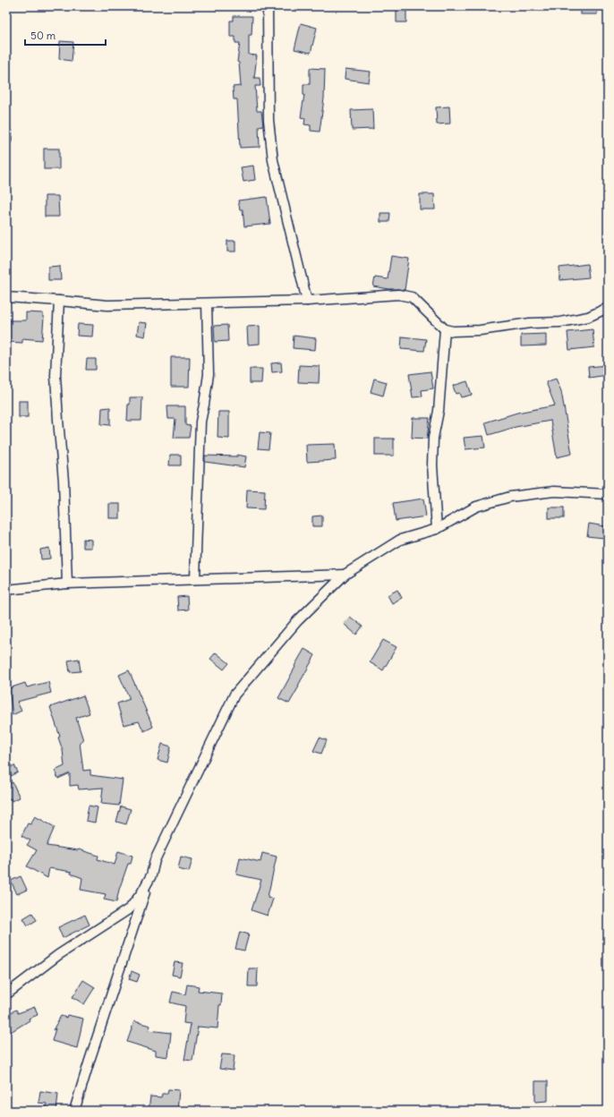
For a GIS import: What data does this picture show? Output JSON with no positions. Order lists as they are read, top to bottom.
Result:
{
  "scale_bar": "50 m"
}
